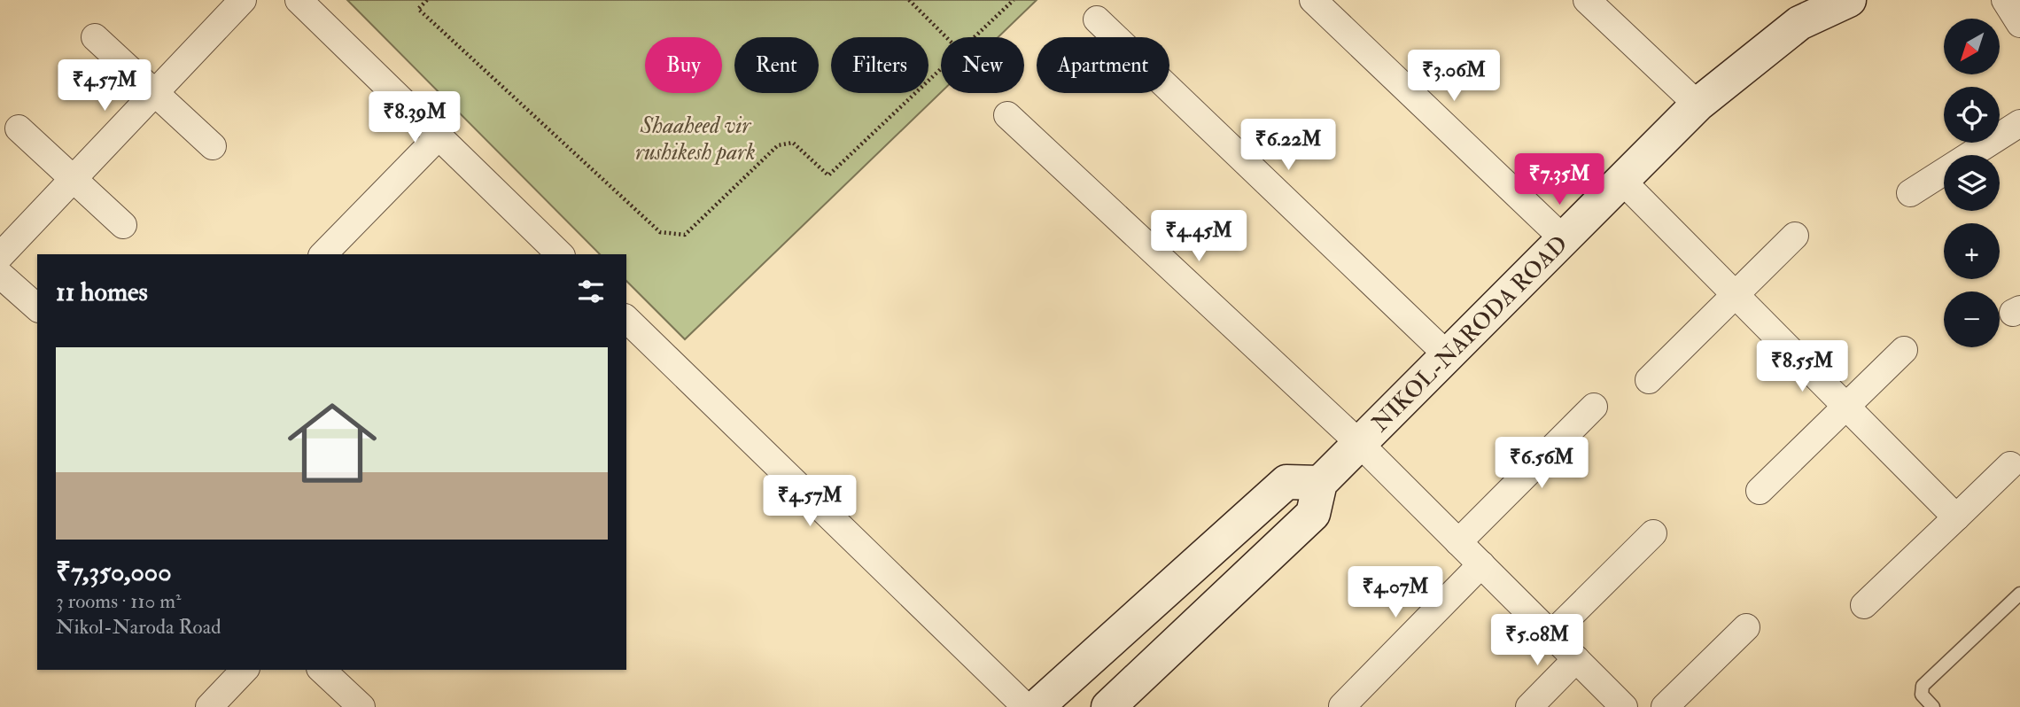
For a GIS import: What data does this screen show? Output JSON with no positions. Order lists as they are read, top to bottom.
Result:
{
  "streets": {
    "main road": ["NIKOL-NARODA ROAD"]
  },
  "parks": ["Shaaheed vir rushikesh park"],
  "north": "bottom left",
  "page": {
    "map_buttons": ["+", "−"],
    "chip": [
      "Buy",
      "Rent",
      "Filters",
      "New",
      "Apartment"
    ],
    "price": [
      "₹3.06M",
      "₹4.57M",
      "₹8.39M",
      "₹6.22M",
      "₹7.35M",
      "₹4.45M",
      "₹8.55M",
      "₹6.56M",
      "₹4.57M",
      "₹4.07M",
      "₹5.08M"
    ],
    "heading": "11 homes",
    "list": [
      {
        "name": "₹7,350,000",
        "note": "3 rooms · 110 m² · Nikol-Naroda Road"
      }
    ]
  }
}
